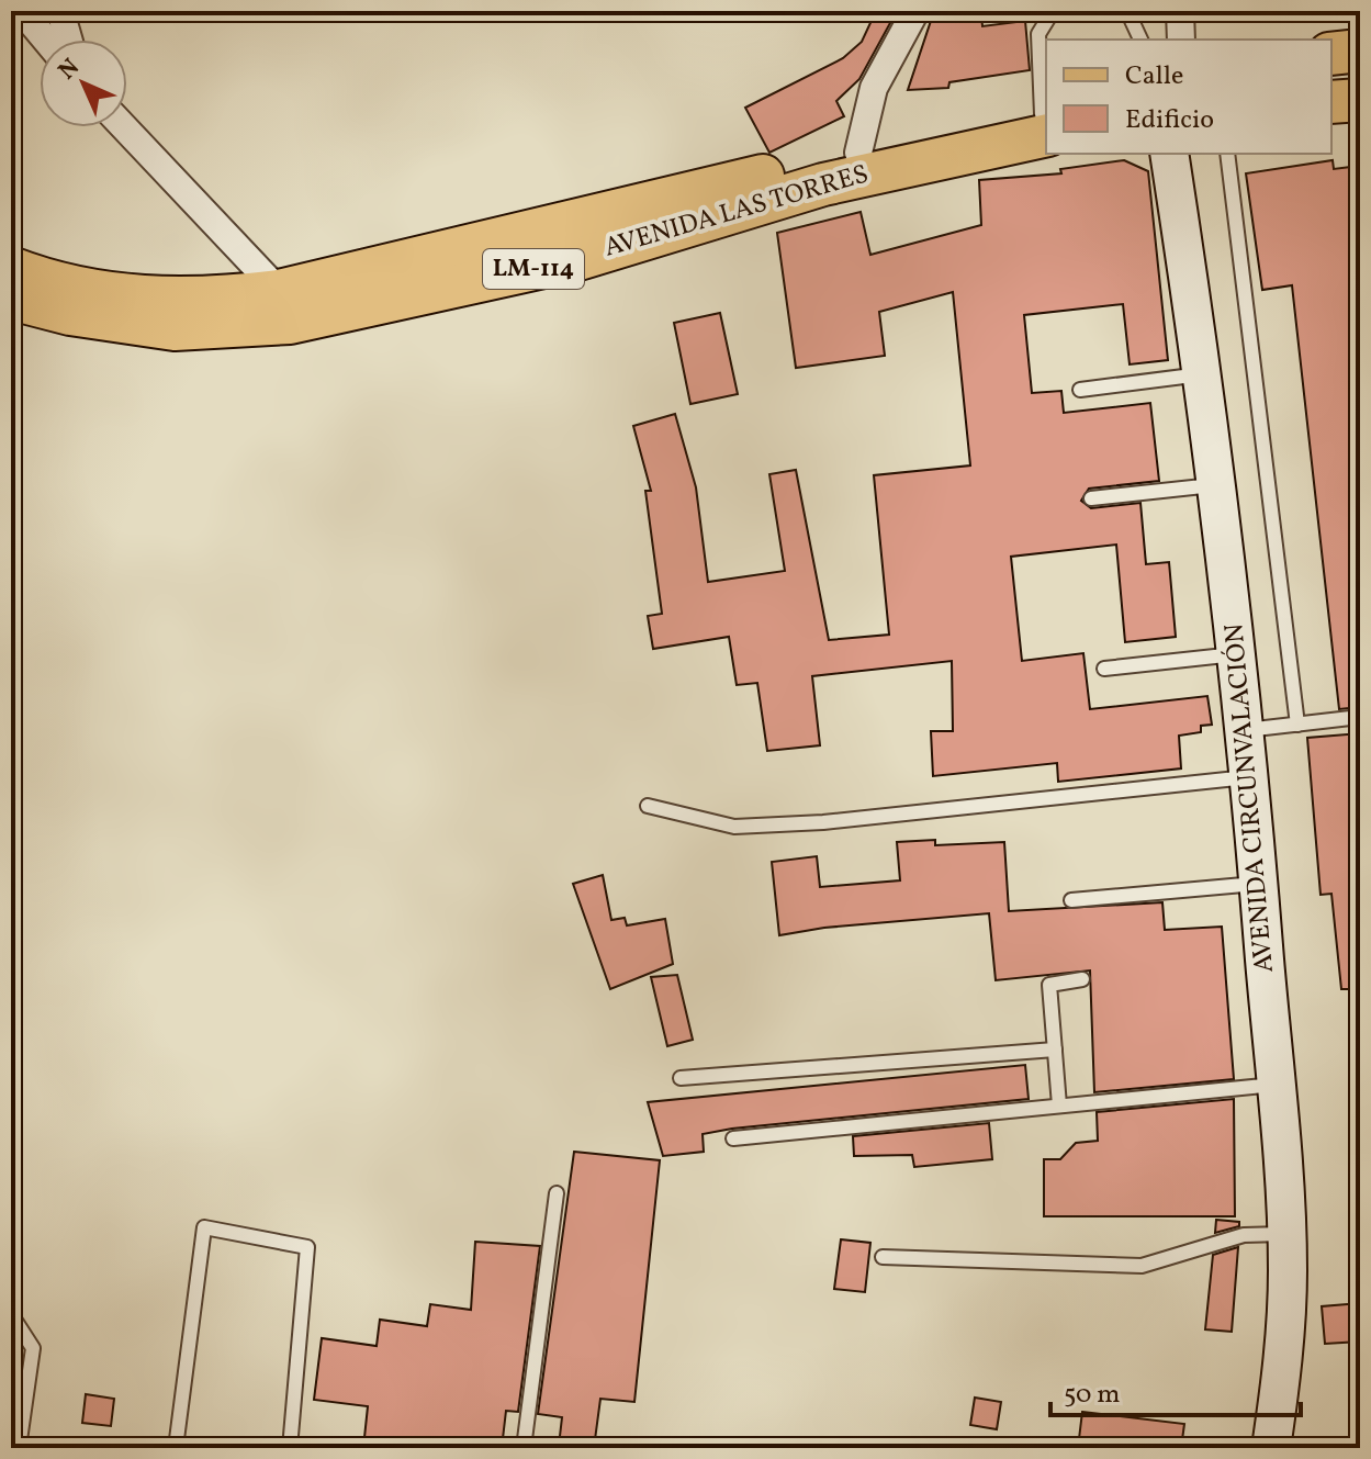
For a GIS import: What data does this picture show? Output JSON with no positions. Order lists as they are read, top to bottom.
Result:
{
  "streets": {
    "main road": ["AVENIDA LAS TORRES", "LM-114"],
    "street": ["AVENIDA CIRCUNVALACIÓN"]
  },
  "legend": ["Calle", "Edificio"],
  "scale_bar": "50 m",
  "north": "top left"
}
